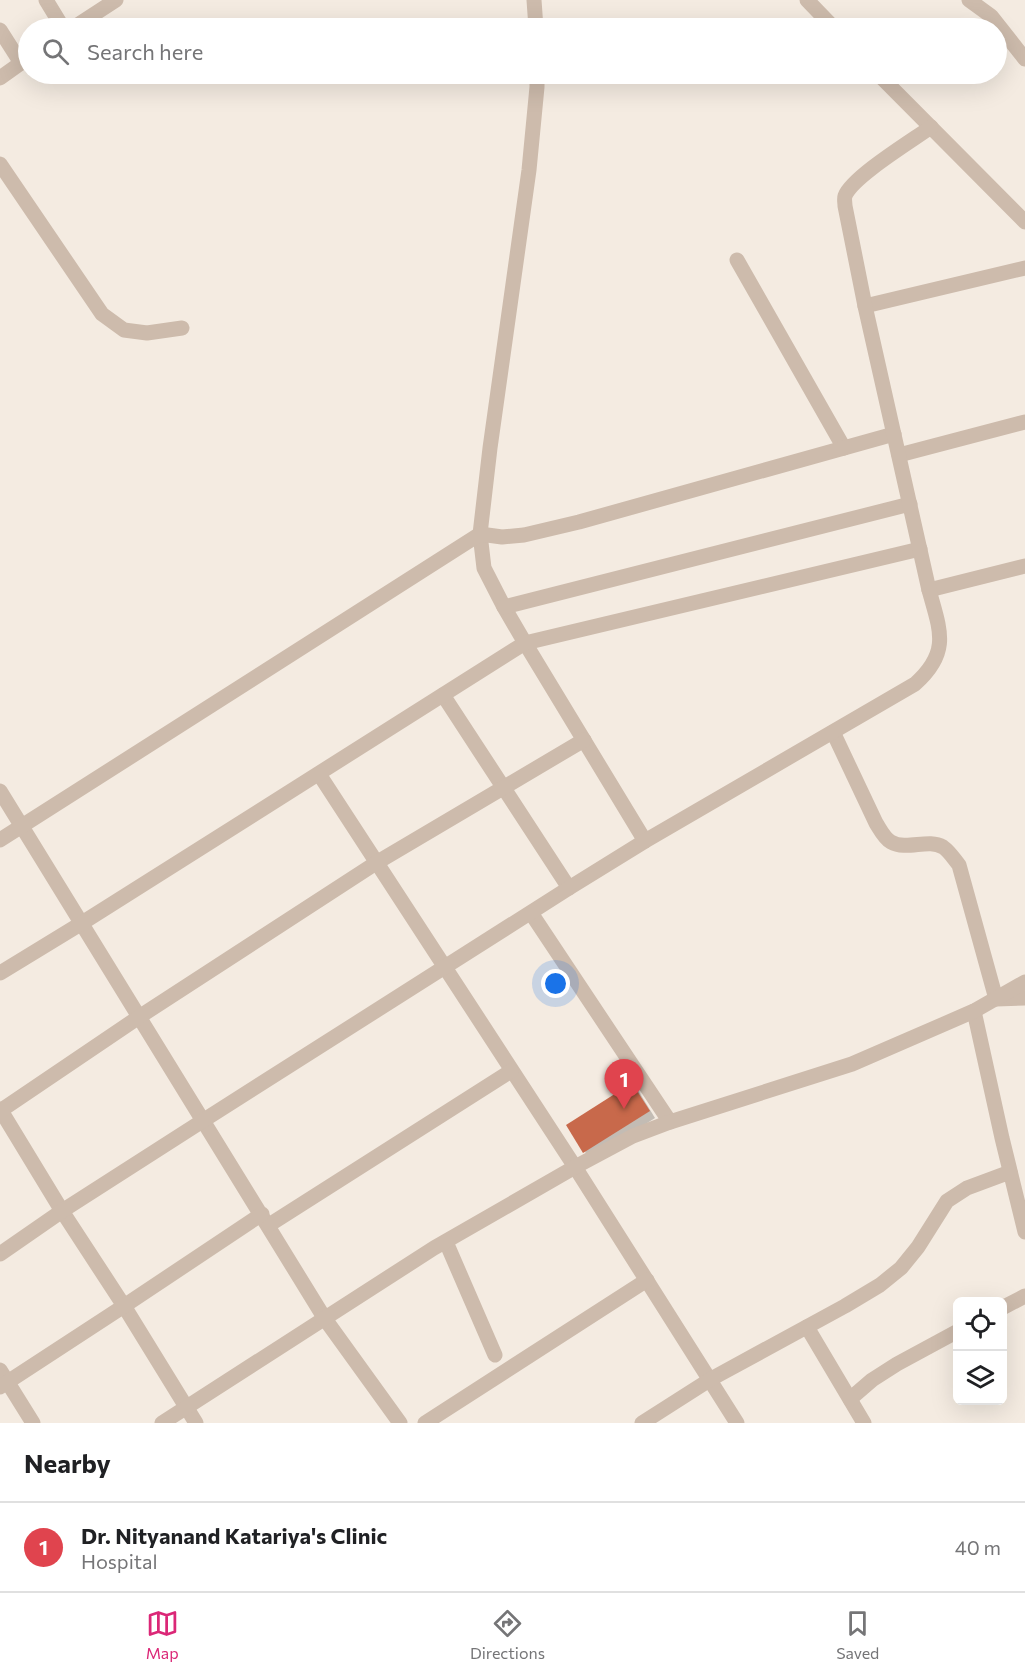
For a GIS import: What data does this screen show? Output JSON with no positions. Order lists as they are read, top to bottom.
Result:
{
  "page": {
    "search": "Search here",
    "pins": "1",
    "heading": "Nearby",
    "list": [
      {
        "mark": "1",
        "name": "Dr. Nityanand Katariya's Clinic",
        "note": "Hospital",
        "value": "40 m"
      }
    ],
    "nav": ["Map", "Directions", "Saved"]
  }
}
